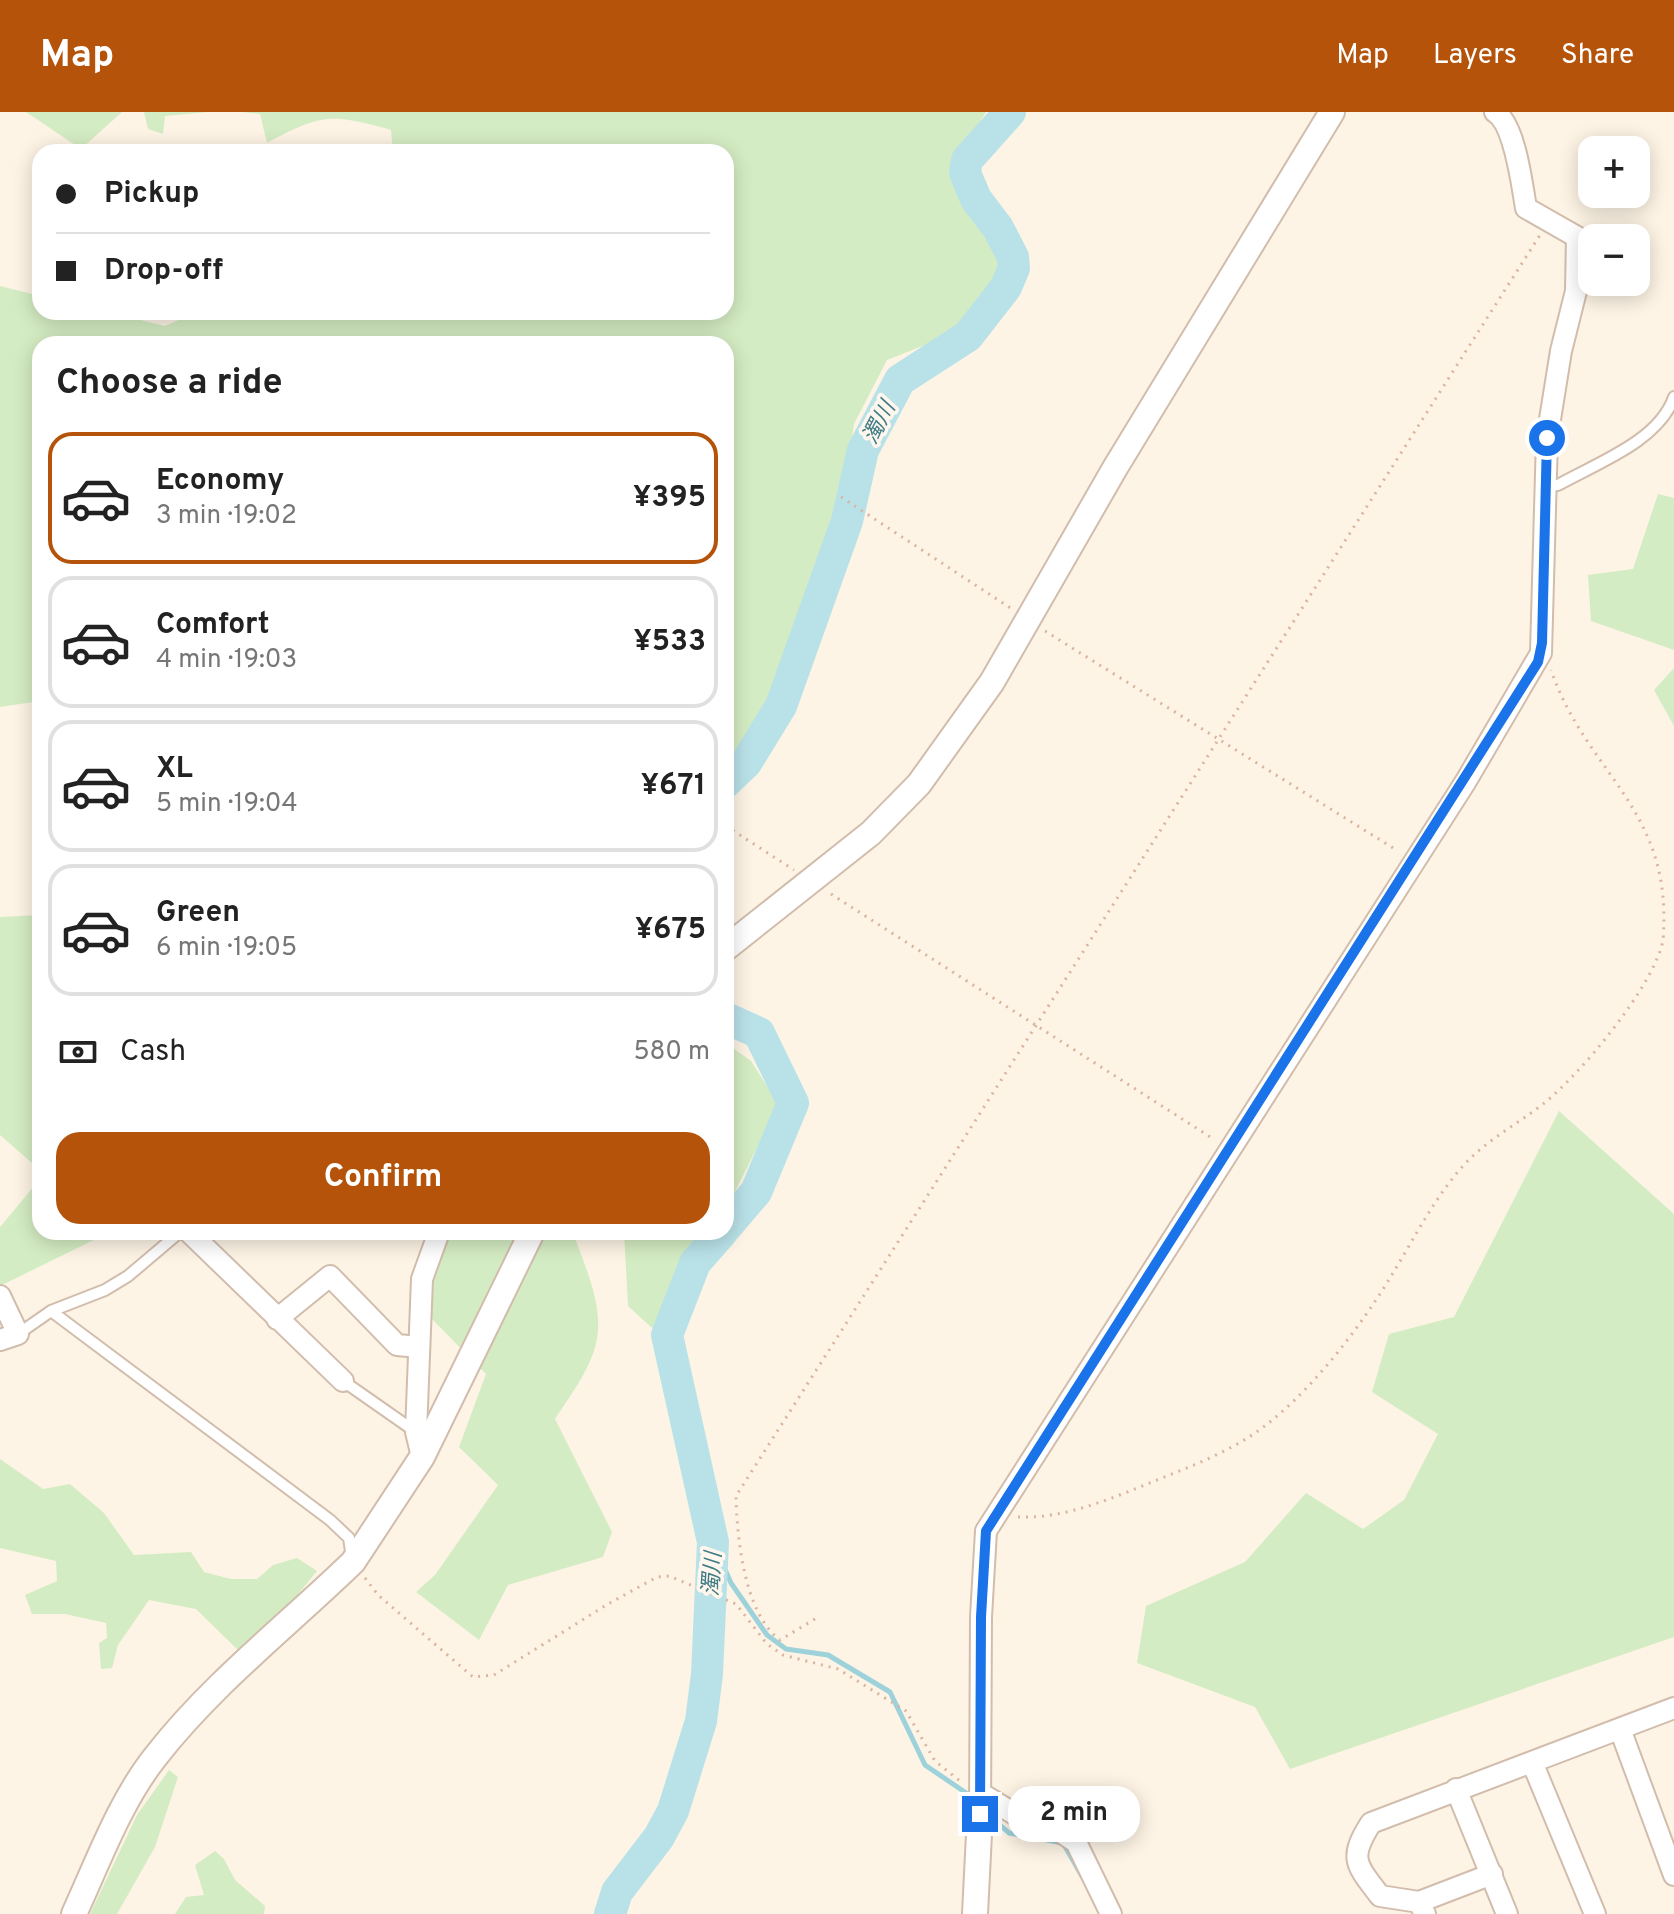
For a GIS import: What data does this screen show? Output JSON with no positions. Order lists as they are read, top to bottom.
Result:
{
  "water": ["濁川"],
  "page": {
    "header": "Map",
    "nav": ["Map", "Layers", "Share"],
    "map_buttons": ["+", "−"],
    "banner": ["Pickup", "Drop-off"],
    "heading": "Choose a ride",
    "list": [
      {
        "name": "Economy",
        "note": "3 min · 19:02",
        "value": "¥395"
      },
      {
        "name": "Comfort",
        "note": "4 min · 19:03",
        "value": "¥533"
      },
      {
        "name": "XL",
        "note": "5 min · 19:04",
        "value": "¥671"
      },
      {
        "name": "Green",
        "note": "6 min · 19:05",
        "value": "¥675"
      }
    ],
    "pay": ["Cash", "580 m"],
    "buttons": "Confirm",
    "bubble": "2 min"
  }
}
